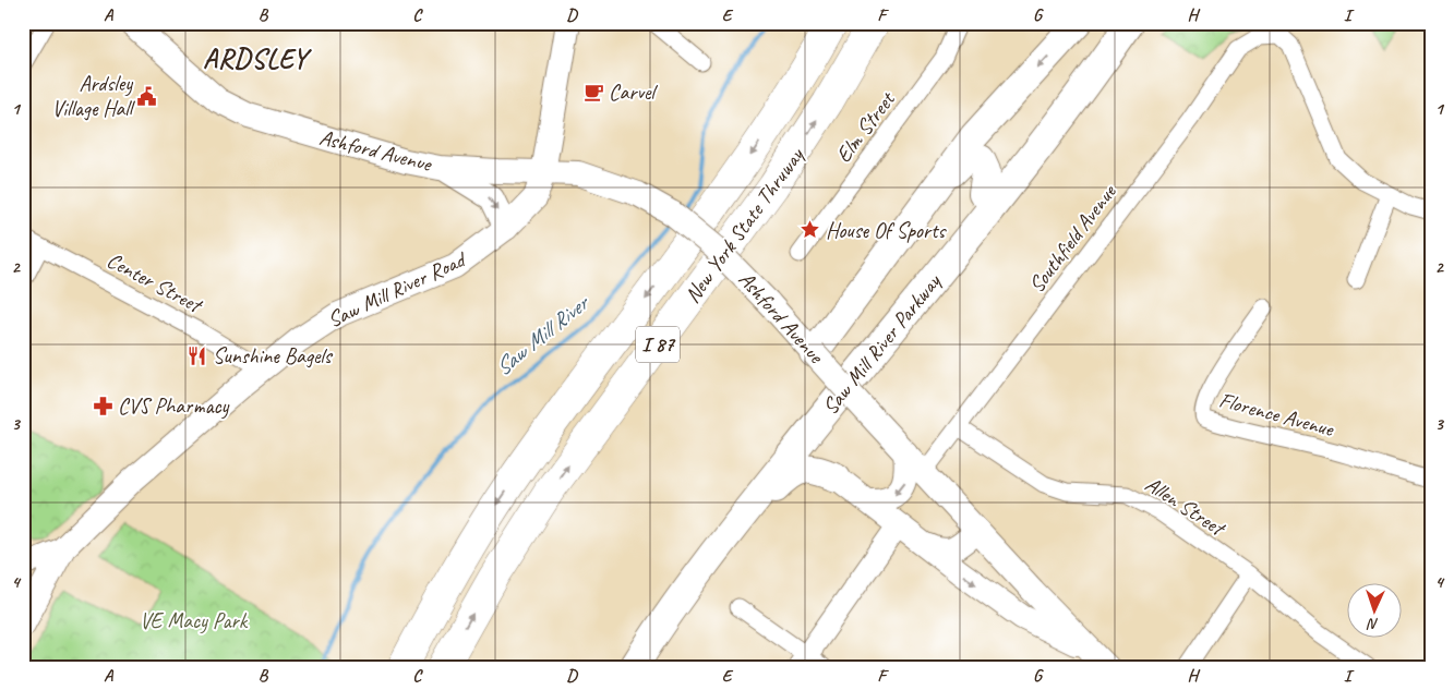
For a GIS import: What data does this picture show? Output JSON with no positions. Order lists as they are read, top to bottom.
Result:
{
  "streets": {
    "highway": ["New York State Thruway", "I 87", "Saw Mill River Parkway"],
    "main road": ["Ashford Avenue", "Saw Mill River Road"],
    "street": [
      "Elm Street",
      "Southfield Avenue",
      "Center Street",
      "Florence Avenue",
      "Allen Street"
    ]
  },
  "crossings": [
    ["Ashford Avenue", "Southfield Avenue"],
    ["Ashford Avenue", "Saw Mill River Road"],
    ["Ashford Avenue", "Saw Mill River Parkway"],
    ["Southfield Avenue", "Allen Street"],
    ["Center Street", "Saw Mill River Road"]
  ],
  "districts": ["ARDSLEY"],
  "water": ["Saw Mill River"],
  "parks": ["VE Macy Park"],
  "places": {
    "cafe": ["Carvel"],
    "public building": ["Ardsley Village Hall"],
    "place": ["House Of Sports"],
    "restaurant": ["Sunshine Bagels"],
    "pharmacy": ["CVS Pharmacy"]
  },
  "north": "bottom",
  "grid": {
    "columns": [
      "A",
      "B",
      "C",
      "D",
      "E",
      "F",
      "G",
      "H",
      "I"
    ],
    "rows": [
      "1",
      "2",
      "3",
      "4"
    ]
  }
}
